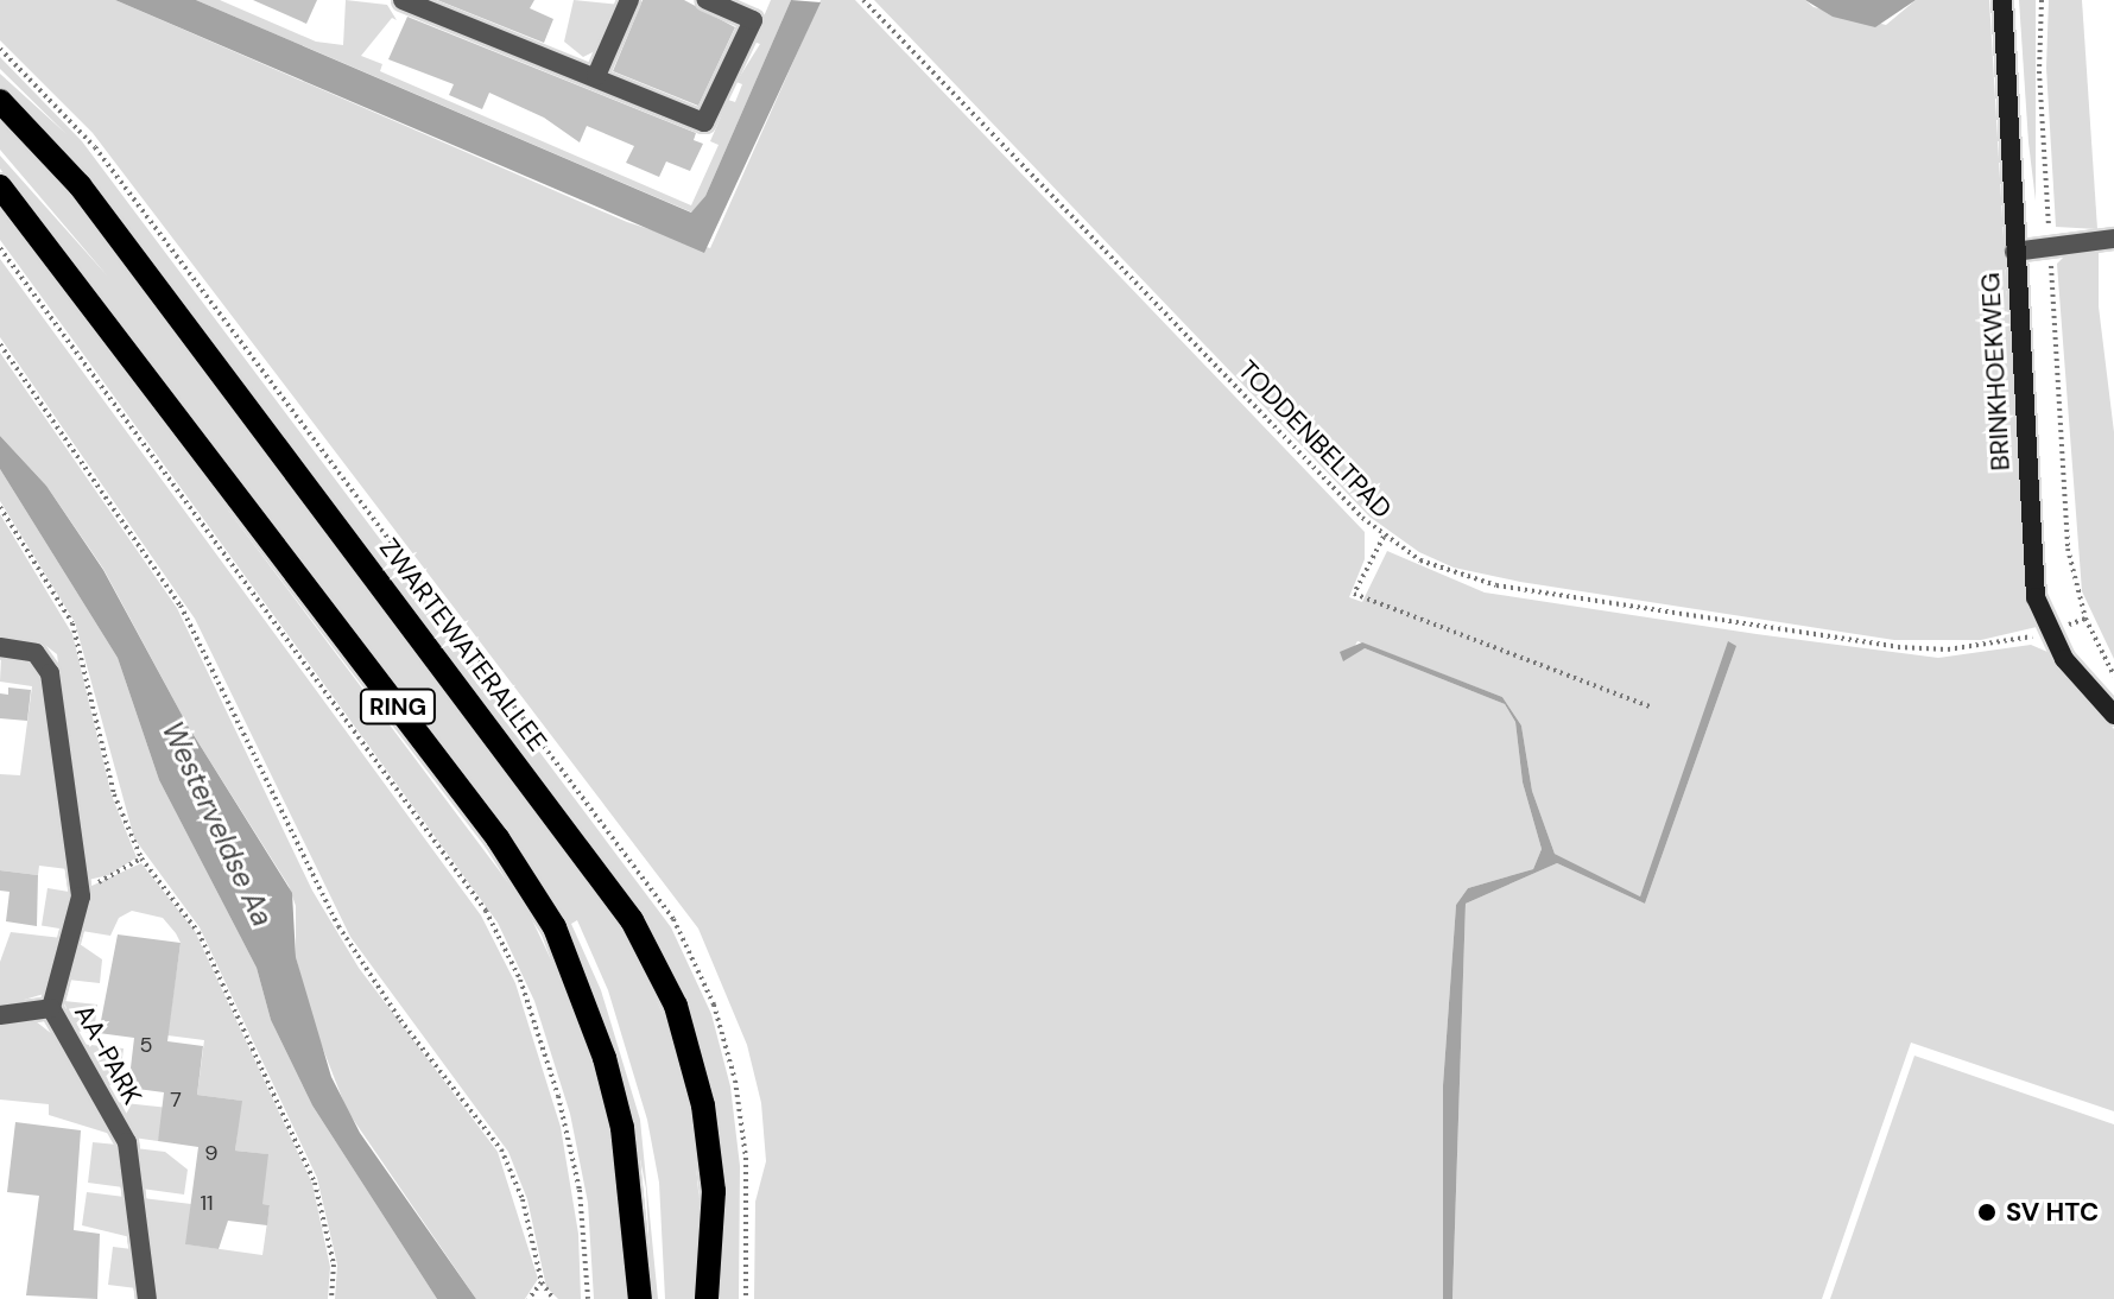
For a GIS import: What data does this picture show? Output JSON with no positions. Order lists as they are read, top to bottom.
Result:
{
  "streets": {
    "main road": ["ZWARTEWATERALLEE", "RING"],
    "street": ["BRINKHOEKWEG", "AA-PARK"],
    "path": ["TODDENBELTPAD"]
  },
  "crossings": [
    ["BRINKHOEKWEG", "TODDENBELTPAD"]
  ],
  "water": ["Westerveldse Aa"],
  "places": ["SV HTC"],
  "house_numbers": [
    "5",
    "7",
    "9",
    "11"
  ]
}
